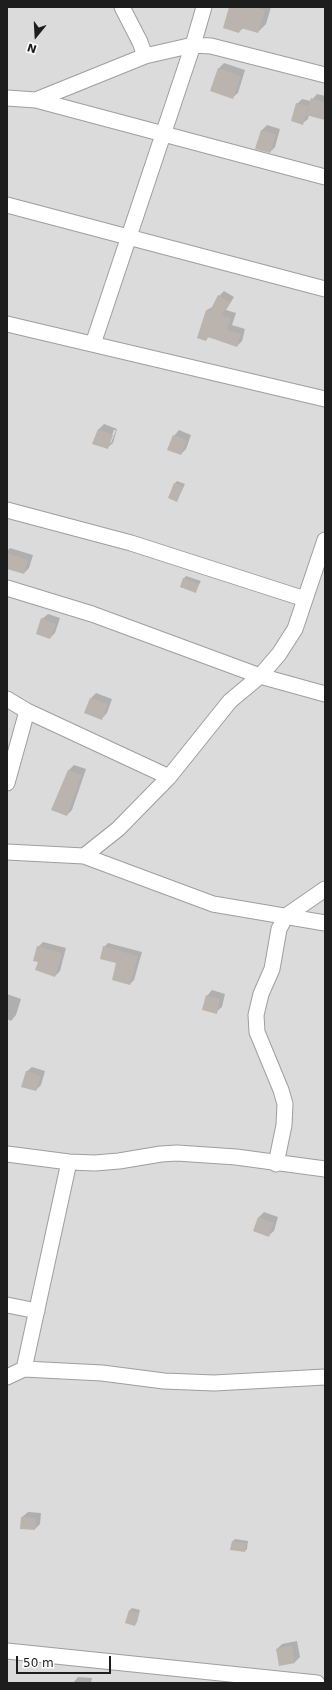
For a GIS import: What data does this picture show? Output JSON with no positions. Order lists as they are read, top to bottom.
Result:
{
  "scale_bar": "50 m",
  "north": "bottom"
}
